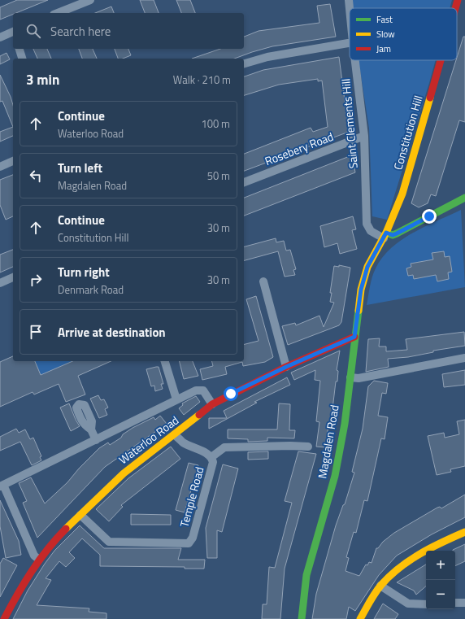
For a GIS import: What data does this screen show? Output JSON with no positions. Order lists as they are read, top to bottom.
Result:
{
  "streets": {
    "main road": ["Constitution Hill", "Waterloo Road", "Magdalen Road"],
    "street": ["Saint Clements Hill", "Rosebery Road", "Temple Road"]
  },
  "crossings": [
    ["Saint Clements Hill", "Constitution Hill"],
    ["Saint Clements Hill", "Rosebery Road"],
    ["Constitution Hill", "Magdalen Road"],
    ["Waterloo Road", "Magdalen Road"],
    ["Waterloo Road", "Temple Road"]
  ],
  "legend": ["Fast", "Slow", "Jam"],
  "page": {
    "search": "Search here",
    "heading": ["3 min", "Walk · 210 m"],
    "list": [
      ["Continue", "Waterloo Road", "100 m"],
      ["Turn left", "Magdalen Road", "50 m"],
      ["Continue", "Constitution Hill", "30 m"],
      ["Turn right", "Denmark Road", "30 m"],
      "Arrive at destination"
    ],
    "map_buttons": ["+", "−"]
  }
}
